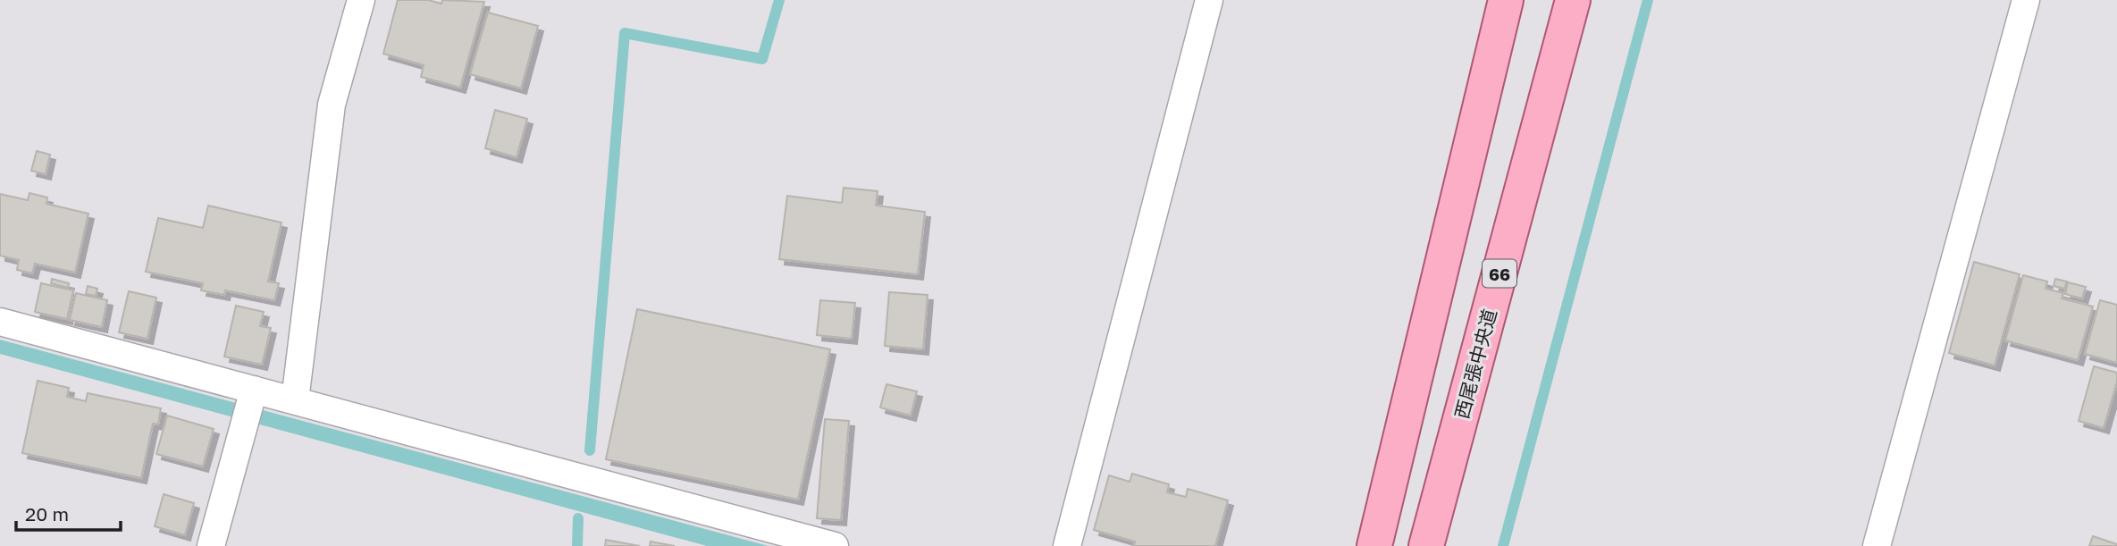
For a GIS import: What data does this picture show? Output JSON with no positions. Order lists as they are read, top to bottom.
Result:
{
  "streets": {
    "main road": ["66", "西尾張中央道"]
  },
  "scale_bar": "20 m"
}
